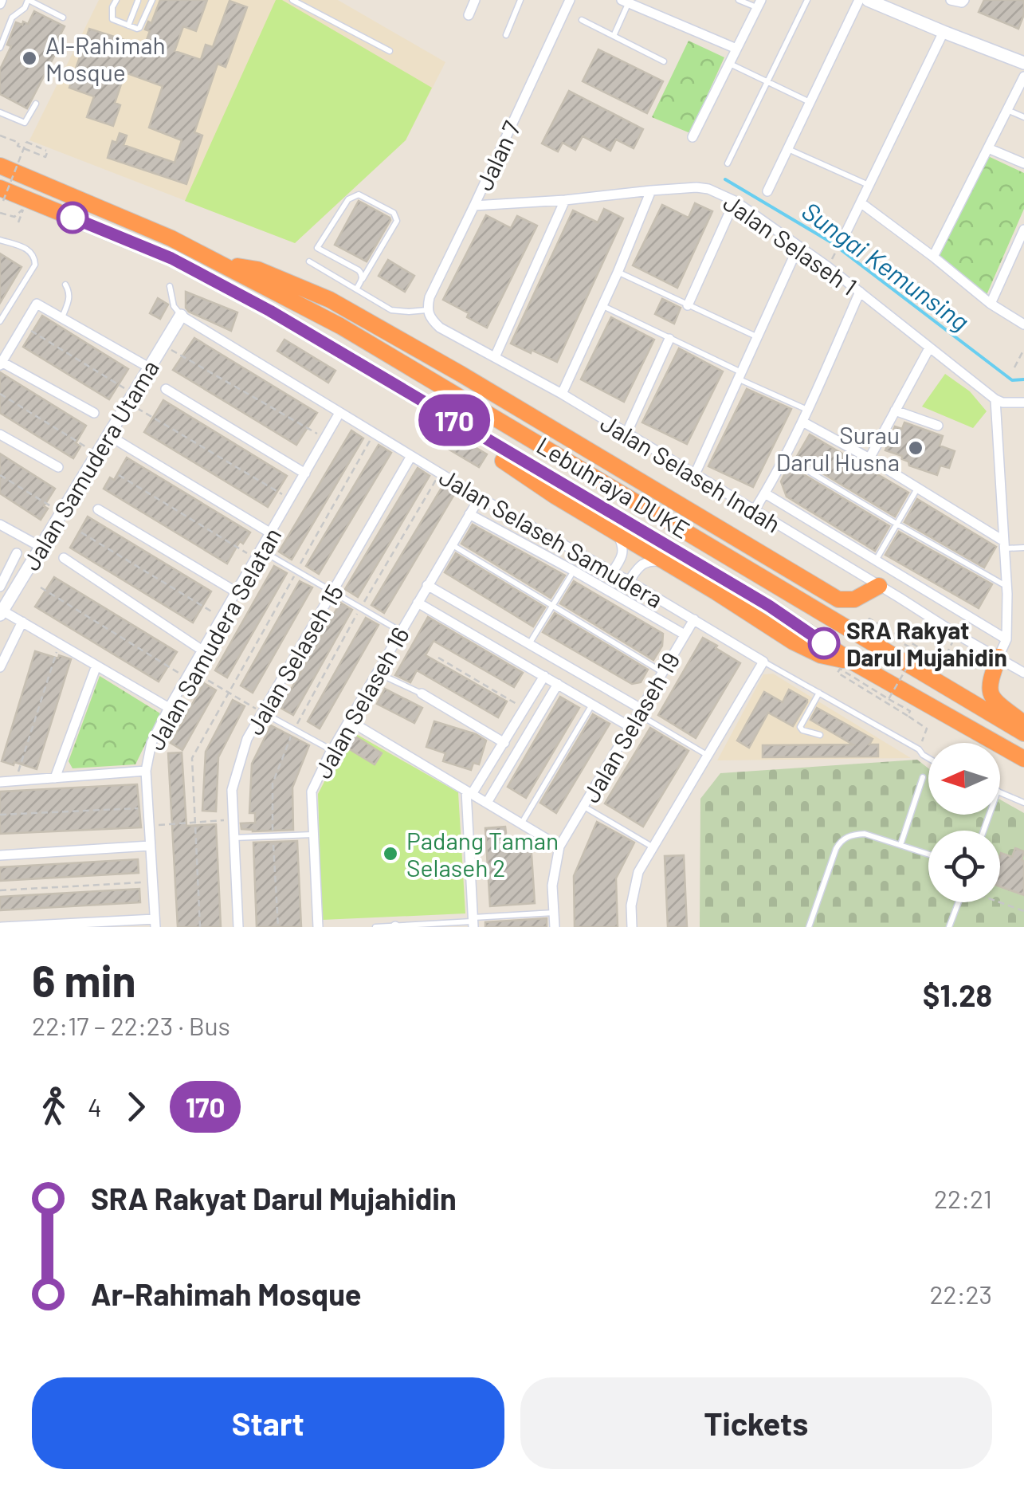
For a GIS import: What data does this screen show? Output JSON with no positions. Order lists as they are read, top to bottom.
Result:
{
  "streets": {
    "highway": ["Lebuhraya DUKE"],
    "street": [
      "Jalan 7",
      "Jalan Selaseh 1",
      "Jalan Samudera Utama",
      "Jalan Selaseh Indah",
      "Jalan Selaseh Samudera",
      "Jalan Samudera Selatan",
      "Jalan Selaseh 15",
      "Jalan Selaseh 16",
      "Jalan Selaseh 19"
    ]
  },
  "crossings": [
    ["Jalan 7", "Jalan Selaseh 1"],
    ["Jalan 7", "Jalan Selaseh Indah"],
    ["Jalan Samudera Utama", "Jalan Selaseh Samudera"],
    ["Jalan Selaseh Samudera", "Jalan Samudera Selatan"],
    ["Jalan Selaseh Samudera", "Jalan Selaseh 15"],
    ["Jalan Selaseh Samudera", "Jalan Selaseh 16"],
    ["Jalan Selaseh Samudera", "Jalan Selaseh 19"]
  ],
  "water": ["Sungai Kemunsing"],
  "places": [
    "Al-Rahimah Mosque",
    "Surau Darul Husna",
    "SRA Rakyat Darul Mujahidin",
    "Padang Taman Selaseh 2"
  ],
  "lines": ["bus line 170"],
  "north": "left",
  "page": {
    "on_map": "170",
    "heading": ["6 min", "22:17 – 22:23 · Bus", "$1.28"],
    "legs": ["4", "170"],
    "list": [
      {
        "name": "SRA Rakyat Darul Mujahidin",
        "value": "22:21"
      },
      {
        "name": "Ar-Rahimah Mosque",
        "value": "22:23"
      }
    ],
    "buttons": ["Start", "Tickets"]
  }
}
